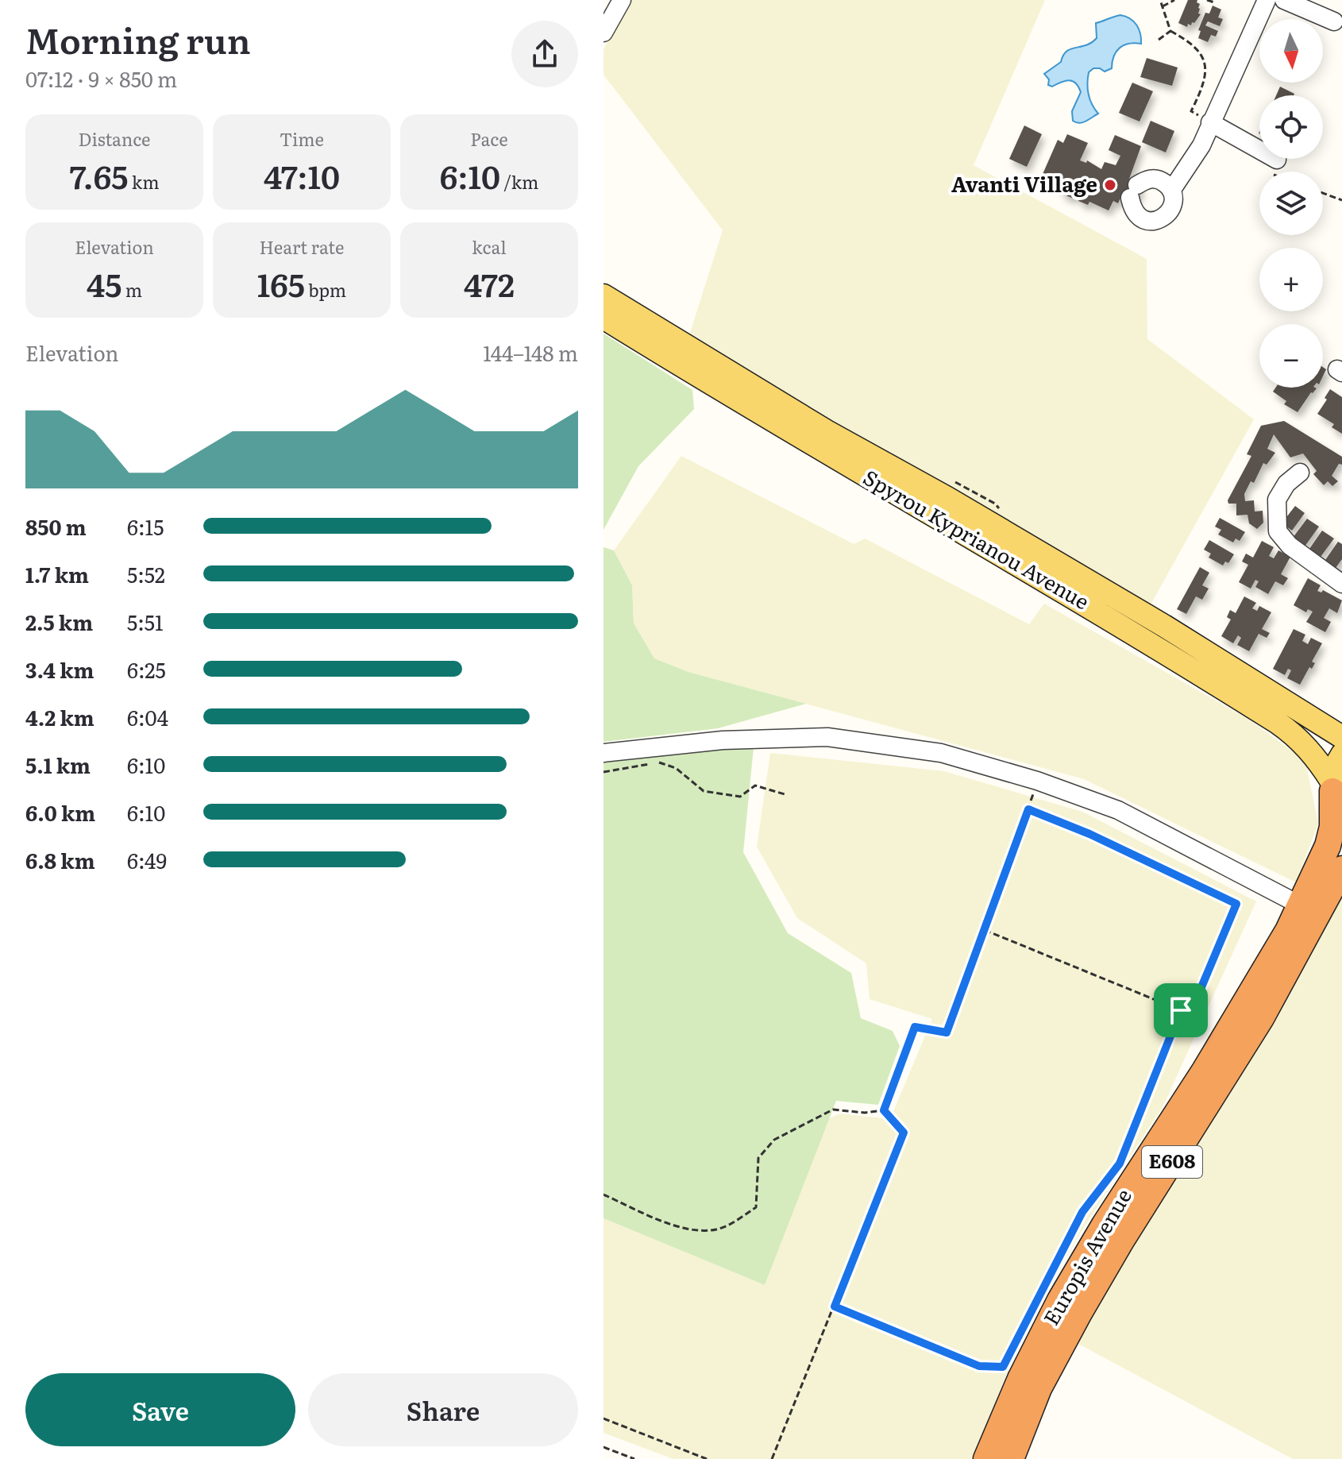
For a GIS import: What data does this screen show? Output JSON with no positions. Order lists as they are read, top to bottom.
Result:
{
  "streets": {
    "highway": ["E608", "Europis Avenue"],
    "main road": ["Spyrou Kyprianou Avenue"]
  },
  "crossings": [
    ["Spyrou Kyprianou Avenue", "Europis Avenue"]
  ],
  "places": ["Avanti Village"],
  "north": "bottom",
  "page": {
    "heading": ["Morning run", "07:12 · 9 × 850 m"],
    "map_buttons": ["+", "−"],
    "stats": [
      ["Distance", "7.65 km"],
      ["Time", "47:10"],
      ["Pace", "6:10 /km"],
      ["Elevation", "45 m"],
      ["Heart rate", "165 bpm"],
      ["kcal", "472"]
    ],
    "chart": ["Elevation", "144–148 m"],
    "list": [
      {
        "name": "850 m",
        "note": "6:15"
      },
      {
        "name": "1.7 km",
        "note": "5:52"
      },
      {
        "name": "2.5 km",
        "note": "5:51"
      },
      {
        "name": "3.4 km",
        "note": "6:25"
      },
      {
        "name": "4.2 km",
        "note": "6:04"
      },
      {
        "name": "5.1 km",
        "note": "6:10"
      },
      {
        "name": "6.0 km",
        "note": "6:10"
      },
      {
        "name": "6.8 km",
        "note": "6:49"
      }
    ],
    "buttons": ["Save", "Share"]
  }
}
